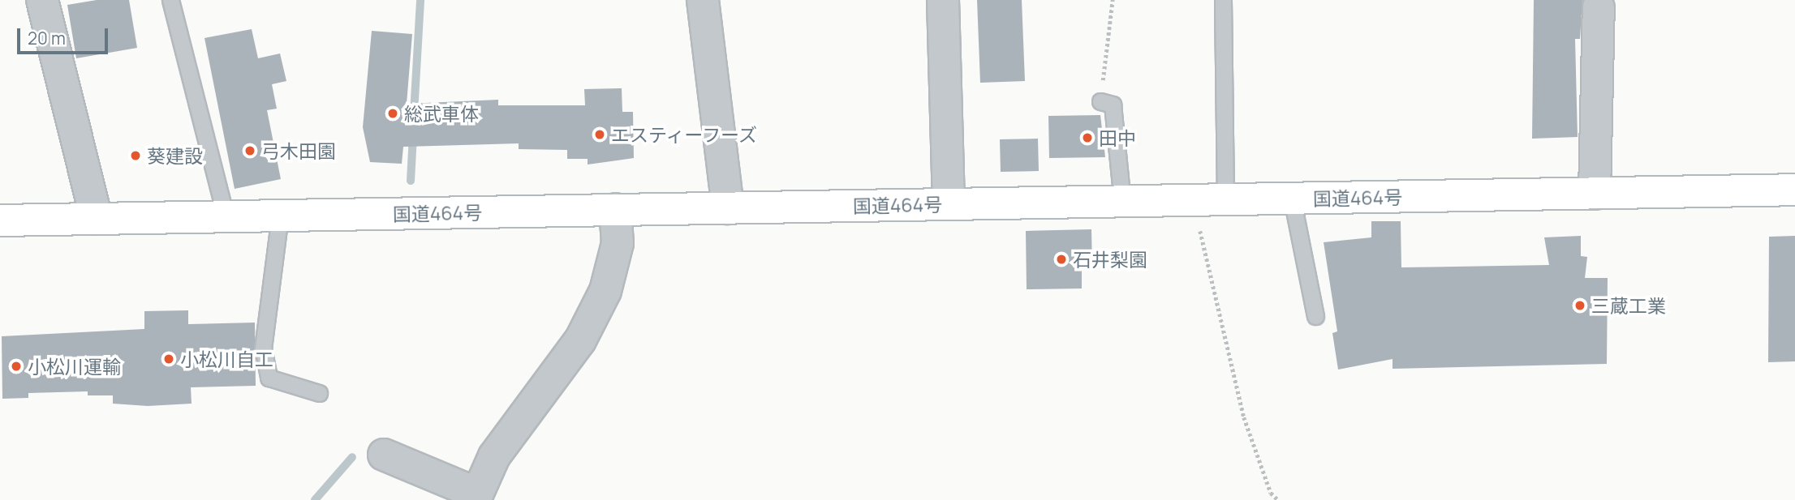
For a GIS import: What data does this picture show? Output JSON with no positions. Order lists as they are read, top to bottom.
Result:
{
  "streets": {
    "highway": ["国道464号"]
  },
  "places": [
    "総武車体",
    "エスティーフーズ",
    "田中",
    "弓木田園",
    "葵建設",
    "石井梨園",
    "三蔵工業",
    "小松川自工",
    "小松川運輸"
  ],
  "scale_bar": "20 m"
}
